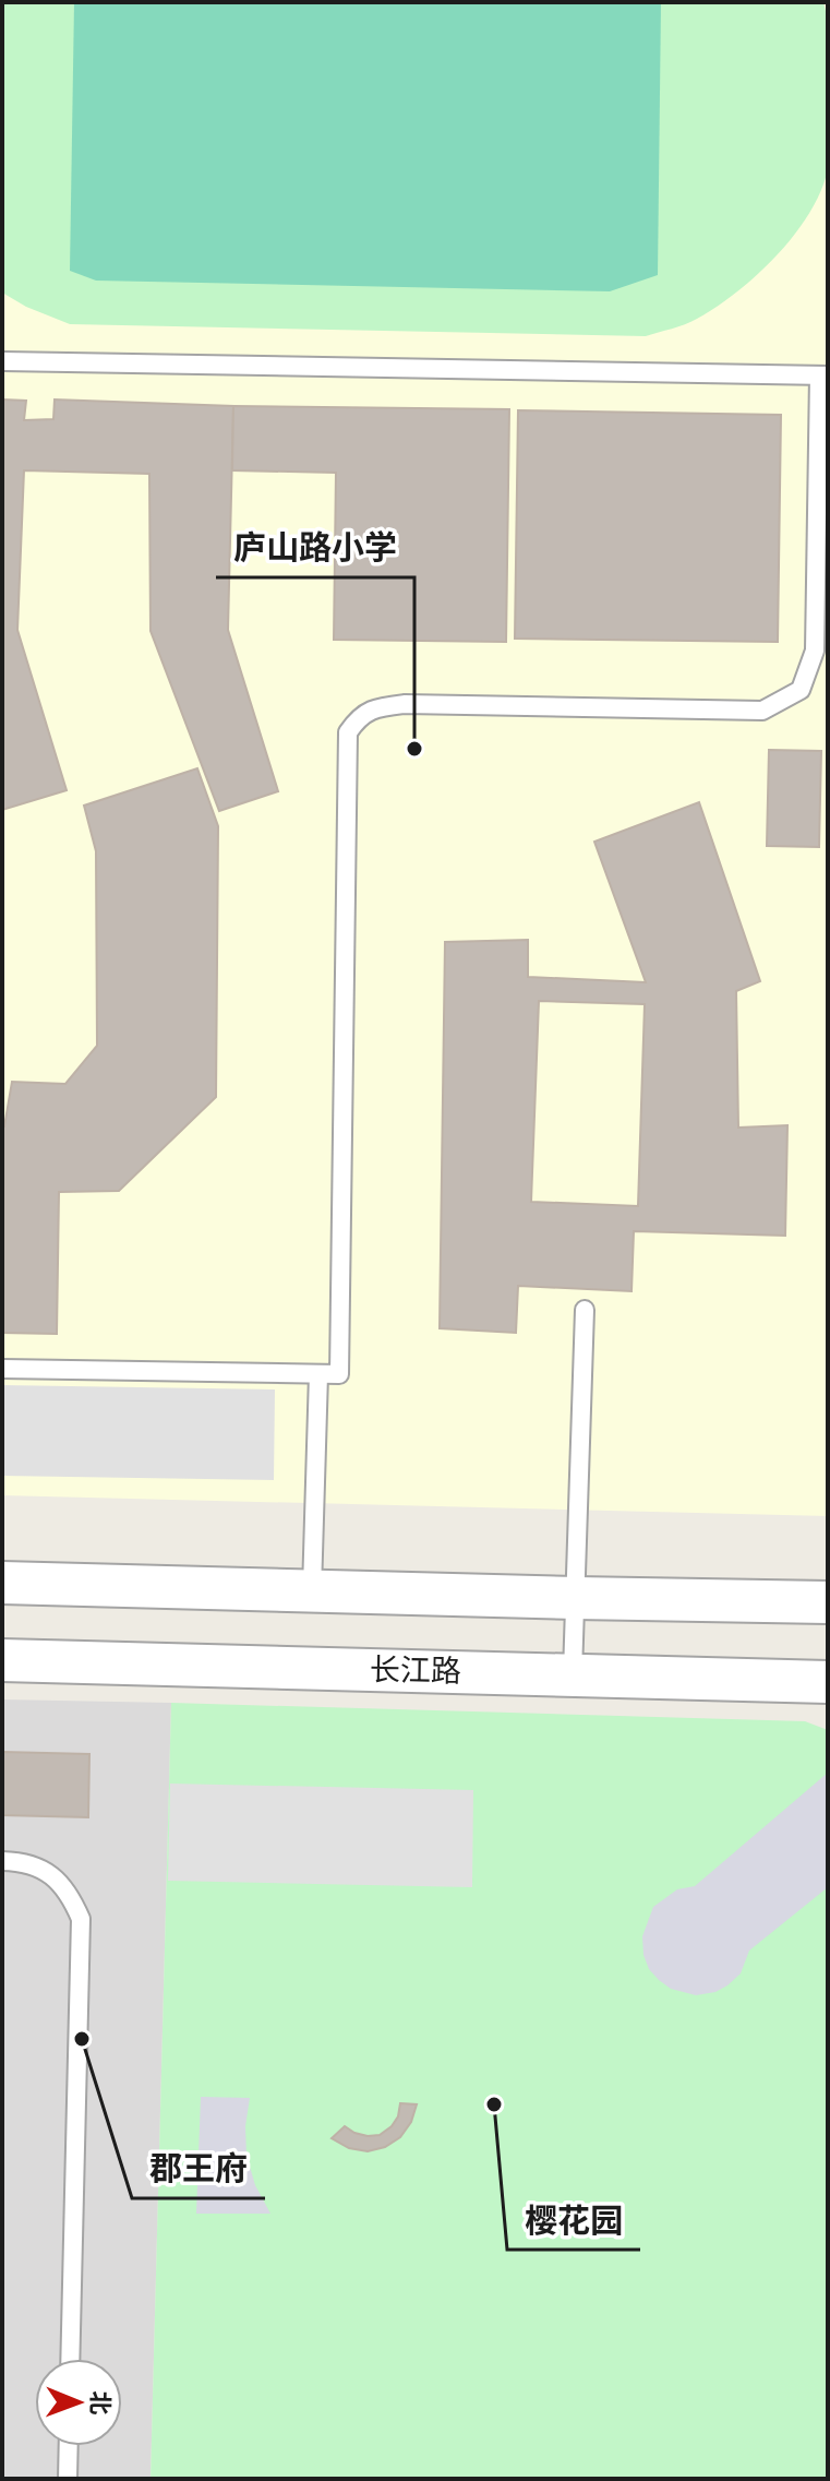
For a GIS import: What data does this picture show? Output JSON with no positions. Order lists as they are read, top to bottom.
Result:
{
  "streets": {
    "street": ["长江路"]
  },
  "places": ["庐山路小学", "郡王府", "樱花园"],
  "north": "right"
}
